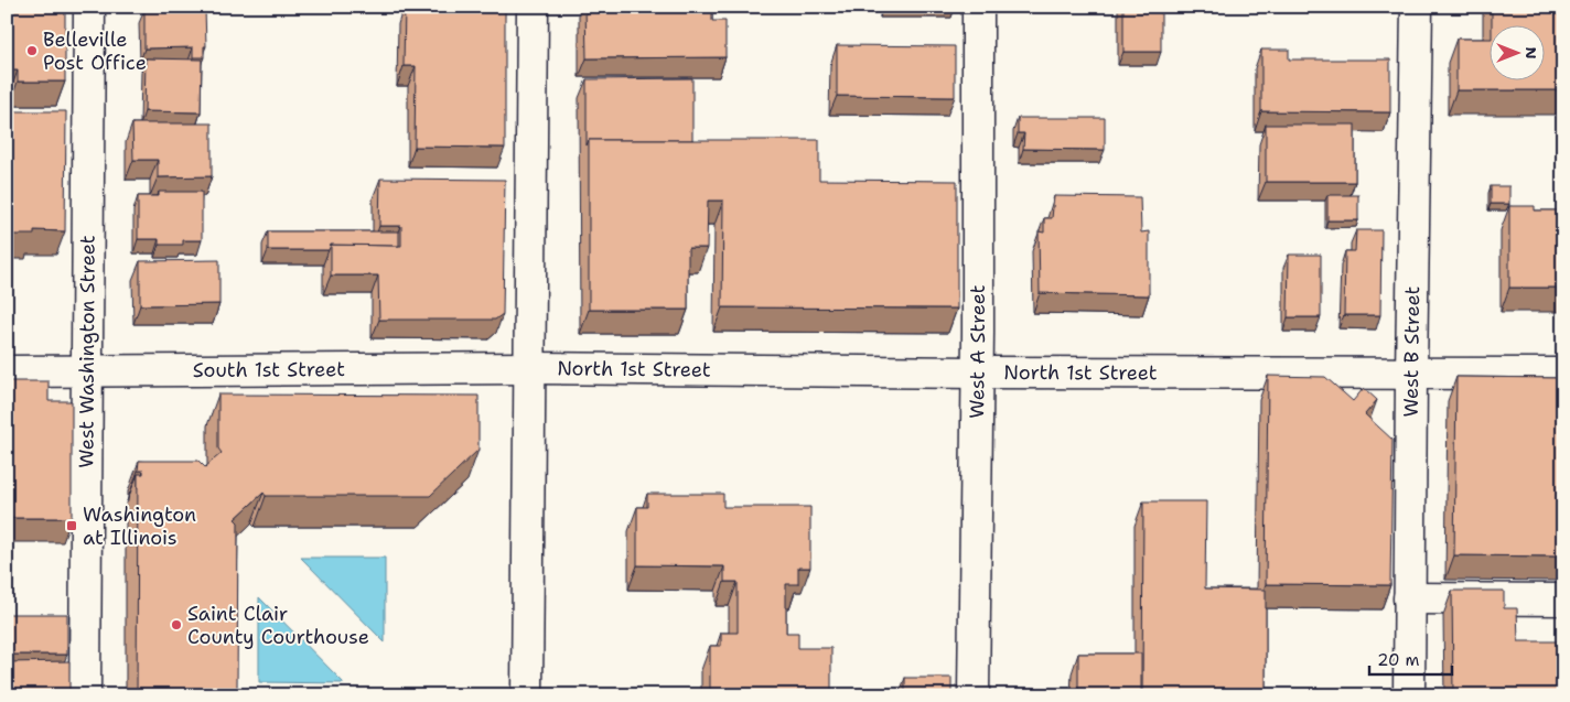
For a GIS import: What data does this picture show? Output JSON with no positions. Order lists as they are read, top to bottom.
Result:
{
  "streets": {
    "street": [
      "West B Street",
      "West Washington Street",
      "West A Street",
      "South 1st Street",
      "North 1st Street"
    ]
  },
  "crossings": [
    ["West B Street", "North 1st Street"],
    ["West Washington Street", "South 1st Street"],
    ["West A Street", "North 1st Street"],
    ["South 1st Street", "North 1st Street"]
  ],
  "places": {
    "other": ["Belleville Post Office", "Saint Clair County Courthouse"],
    "transit": ["Washington at Illinois"]
  },
  "scale_bar": "20 m",
  "north": "right"
}
